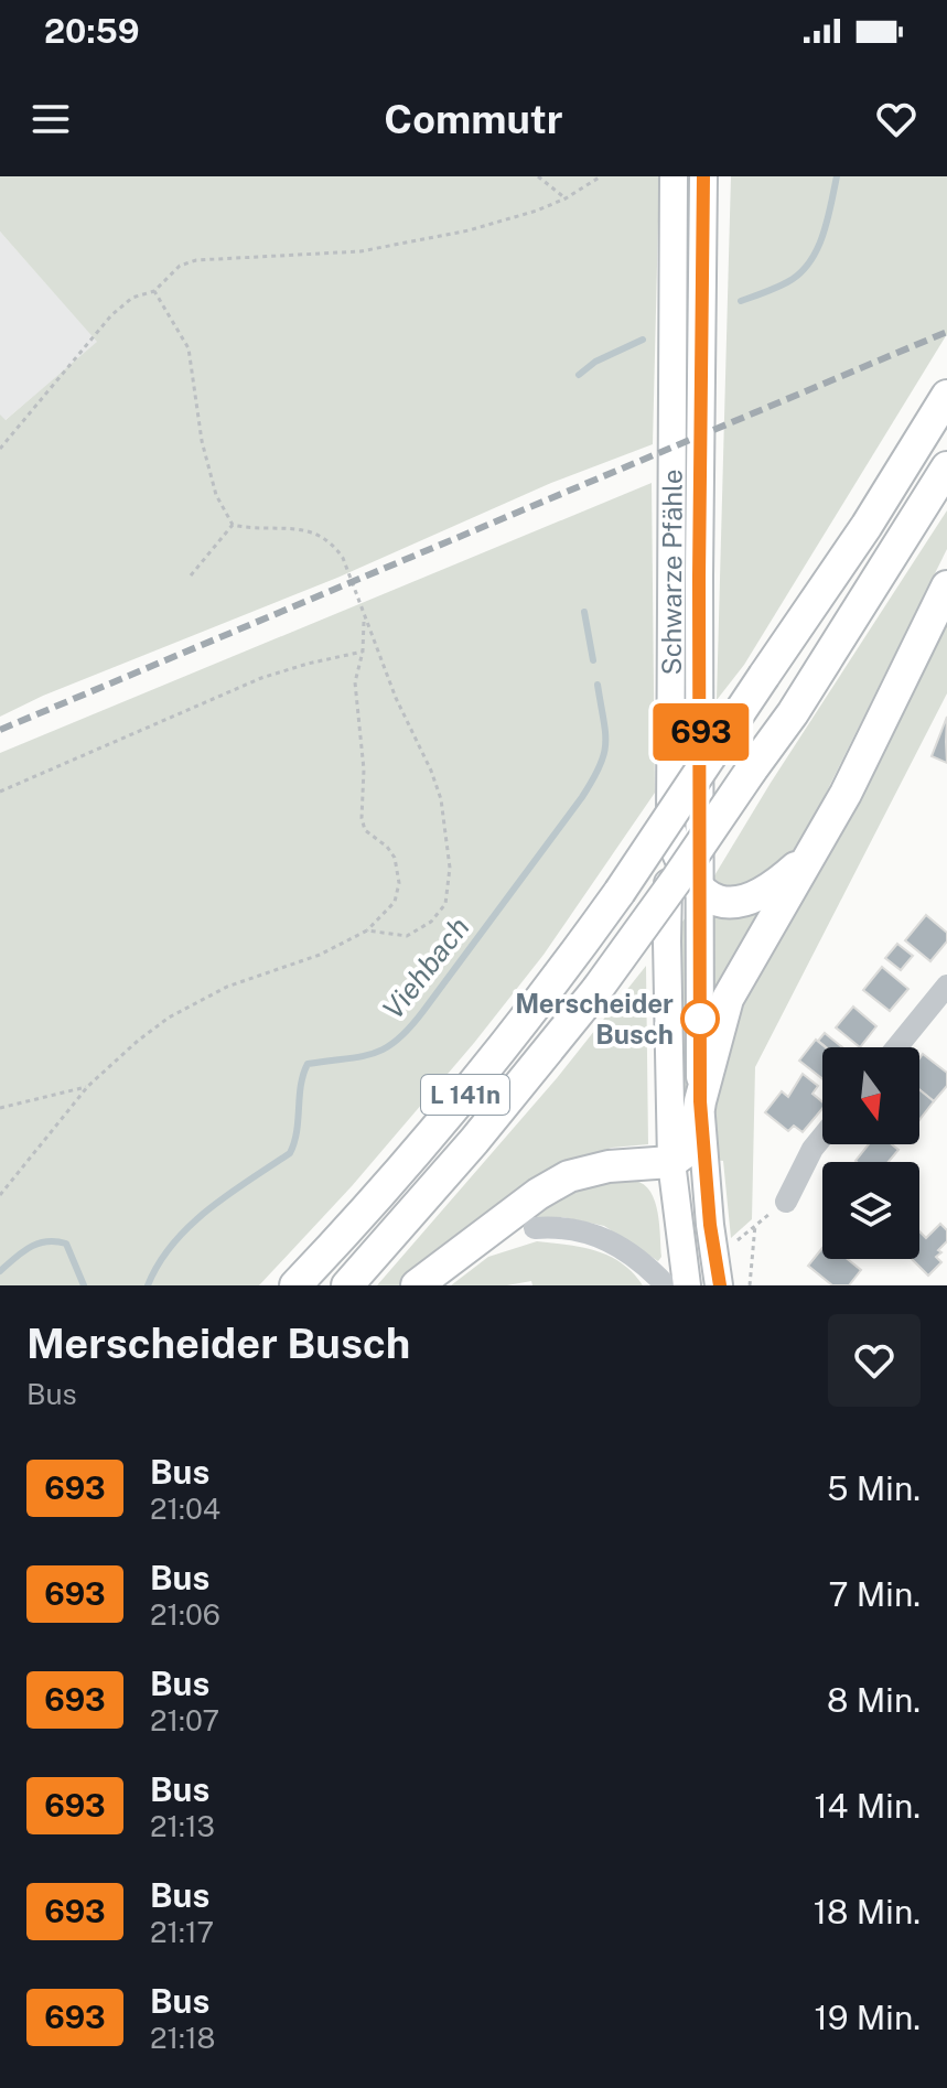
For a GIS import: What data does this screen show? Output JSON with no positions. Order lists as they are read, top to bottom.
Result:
{
  "streets": {
    "highway": ["L 141n"],
    "main road": ["Schwarze Pfähle"]
  },
  "water": ["Viehbach"],
  "places": ["Merscheider Busch"],
  "lines": ["bus line 693"],
  "north": "bottom",
  "page": {
    "status": "20:59",
    "header": "Commutr",
    "on_map": "693",
    "heading": ["Merscheider Busch", "Bus"],
    "list": [
      {
        "mark": "693",
        "name": "Bus",
        "note": "21:04",
        "value": "5 Min."
      },
      {
        "mark": "693",
        "name": "Bus",
        "note": "21:06",
        "value": "7 Min."
      },
      {
        "mark": "693",
        "name": "Bus",
        "note": "21:07",
        "value": "8 Min."
      },
      {
        "mark": "693",
        "name": "Bus",
        "note": "21:13",
        "value": "14 Min."
      },
      {
        "mark": "693",
        "name": "Bus",
        "note": "21:17",
        "value": "18 Min."
      },
      {
        "mark": "693",
        "name": "Bus",
        "note": "21:18",
        "value": "19 Min."
      }
    ]
  }
}
